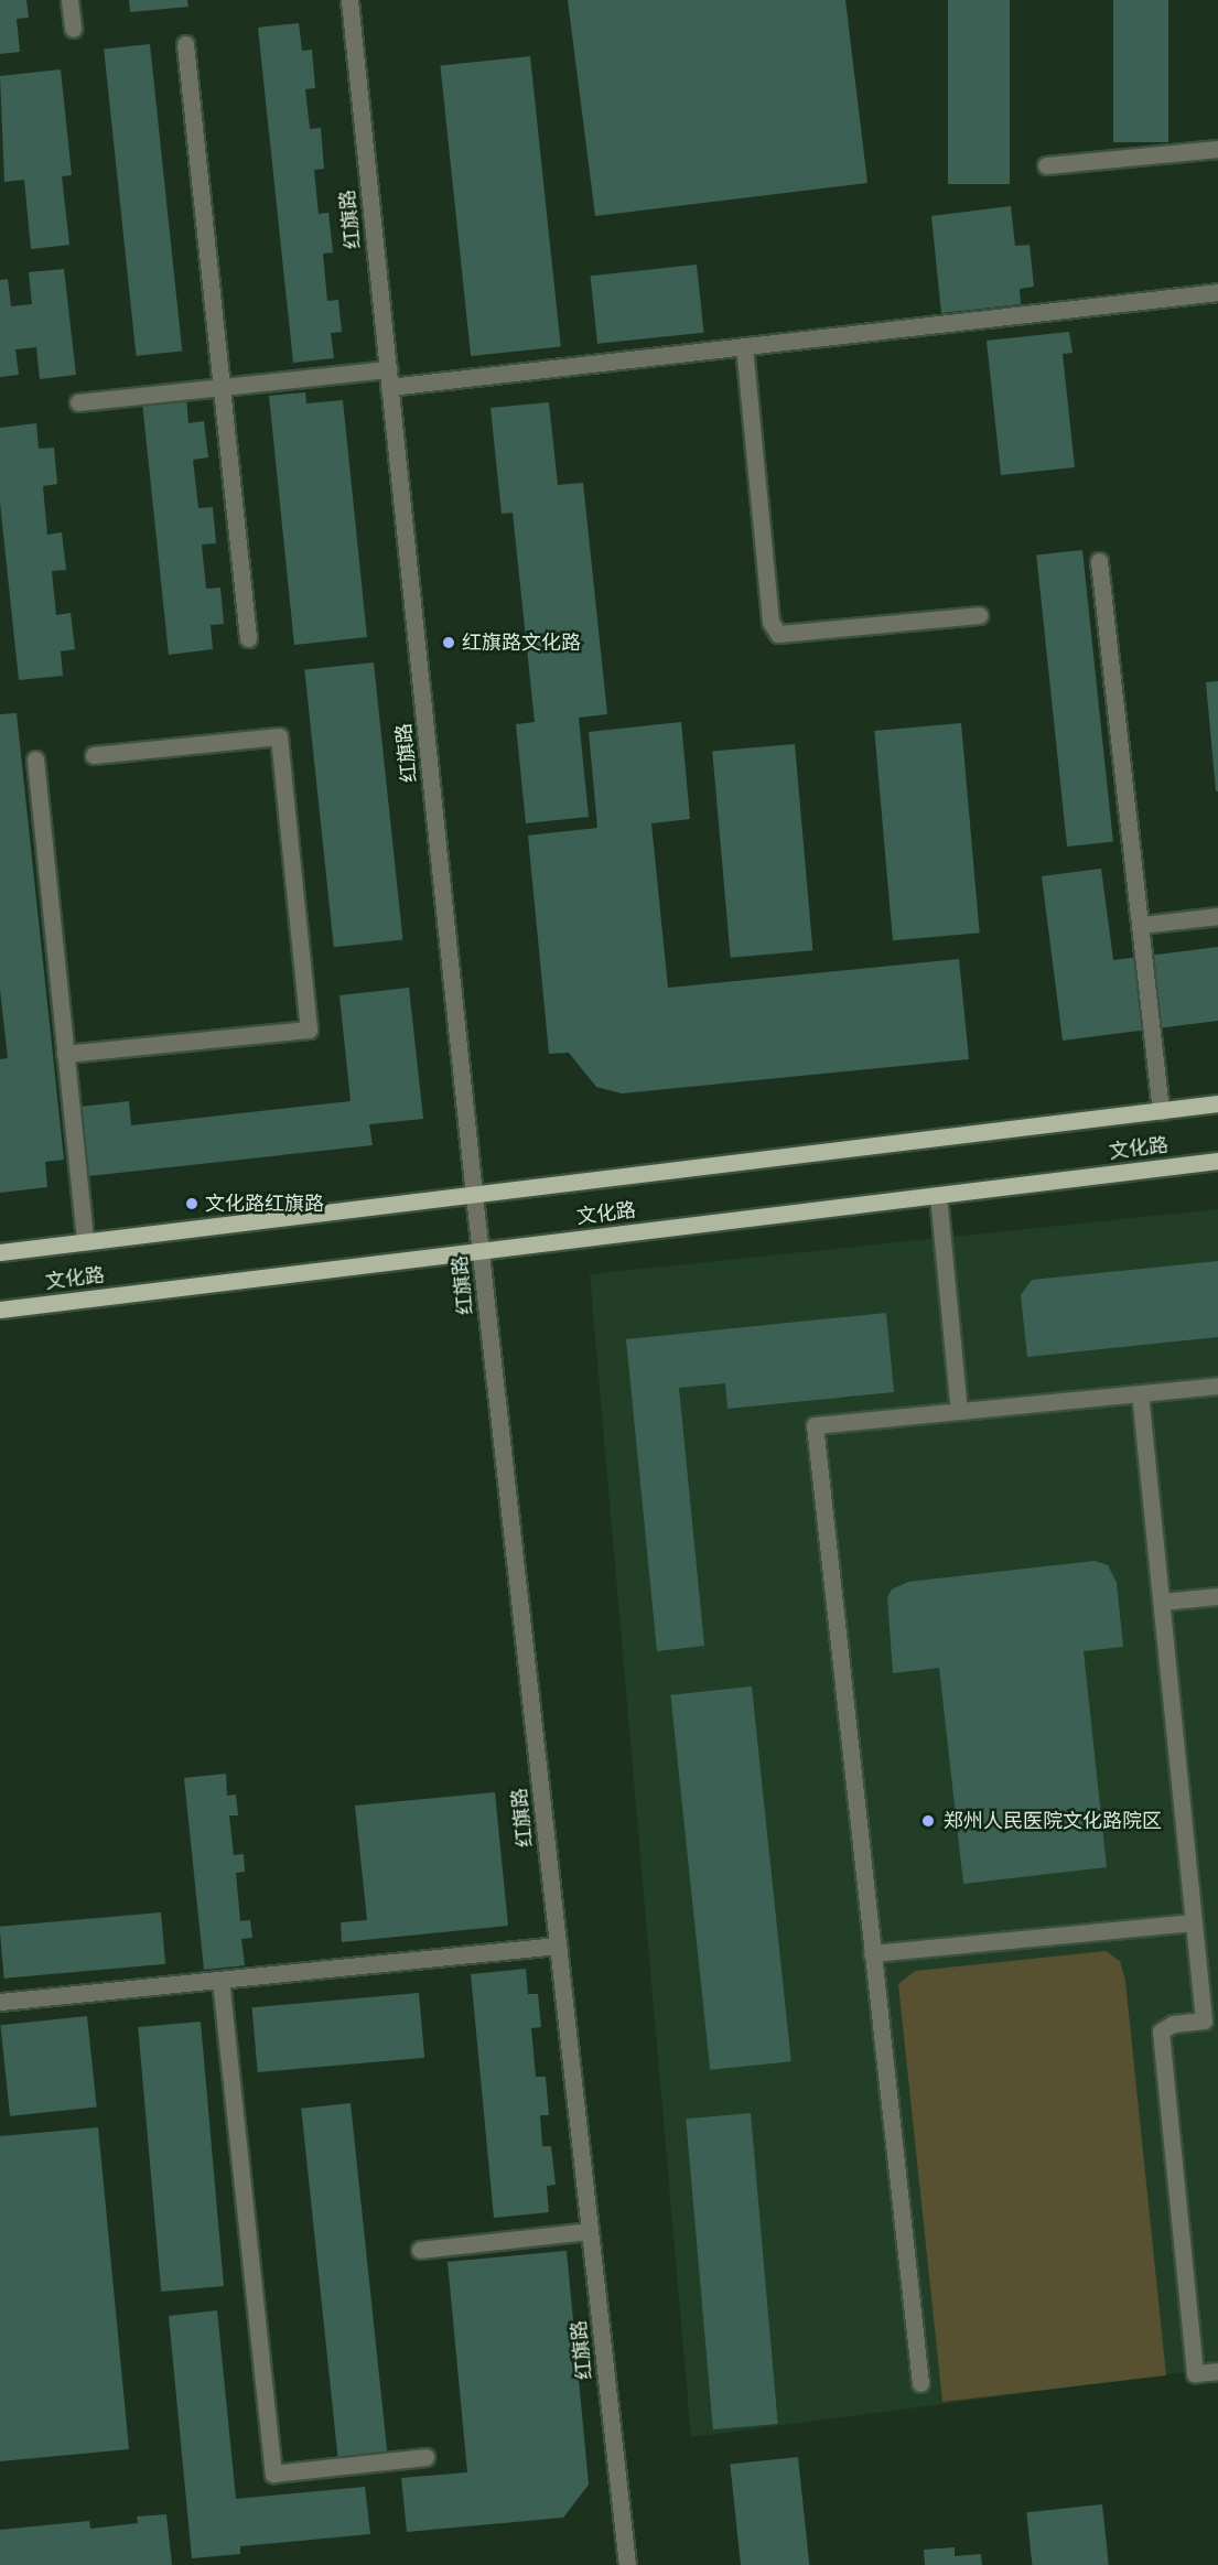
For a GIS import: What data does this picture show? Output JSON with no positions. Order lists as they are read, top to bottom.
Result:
{
  "streets": {
    "main road": ["文化路"],
    "street": ["红旗路"]
  },
  "crossings": [
    ["红旗路", "文化路"]
  ],
  "places": ["红旗路文化路", "文化路红旗路", "郑州人民医院文化路院区"]
}
